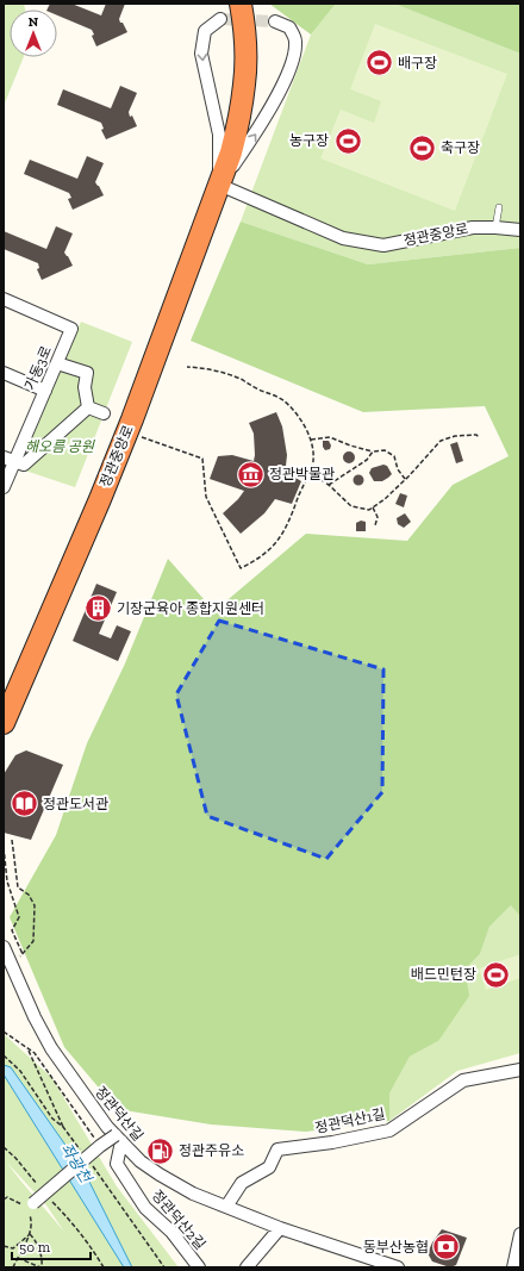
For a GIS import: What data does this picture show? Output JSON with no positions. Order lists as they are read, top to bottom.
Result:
{
  "streets": {
    "highway": ["정관중앙로"],
    "street": [
      "가동3로",
      "정관덕산길",
      "정관덕산1길",
      "정관덕산2길"
    ]
  },
  "crossings": [
    ["정관덕산길", "정관덕산1길"],
    ["정관덕산길", "정관덕산2길"]
  ],
  "water": ["좌광천"],
  "parks": ["해오름 공원"],
  "places": {
    "sports": [
      "배구장",
      "농구장",
      "축구장",
      "배드민턴장"
    ],
    "museum": ["정관박물관"],
    "building": ["기장군육아 종합지원센터"],
    "library": ["정관도서관"],
    "fuel station": ["정관주유소"],
    "bank": ["동부산농협"]
  },
  "scale_bar": "50 m",
  "north": "top"
}
